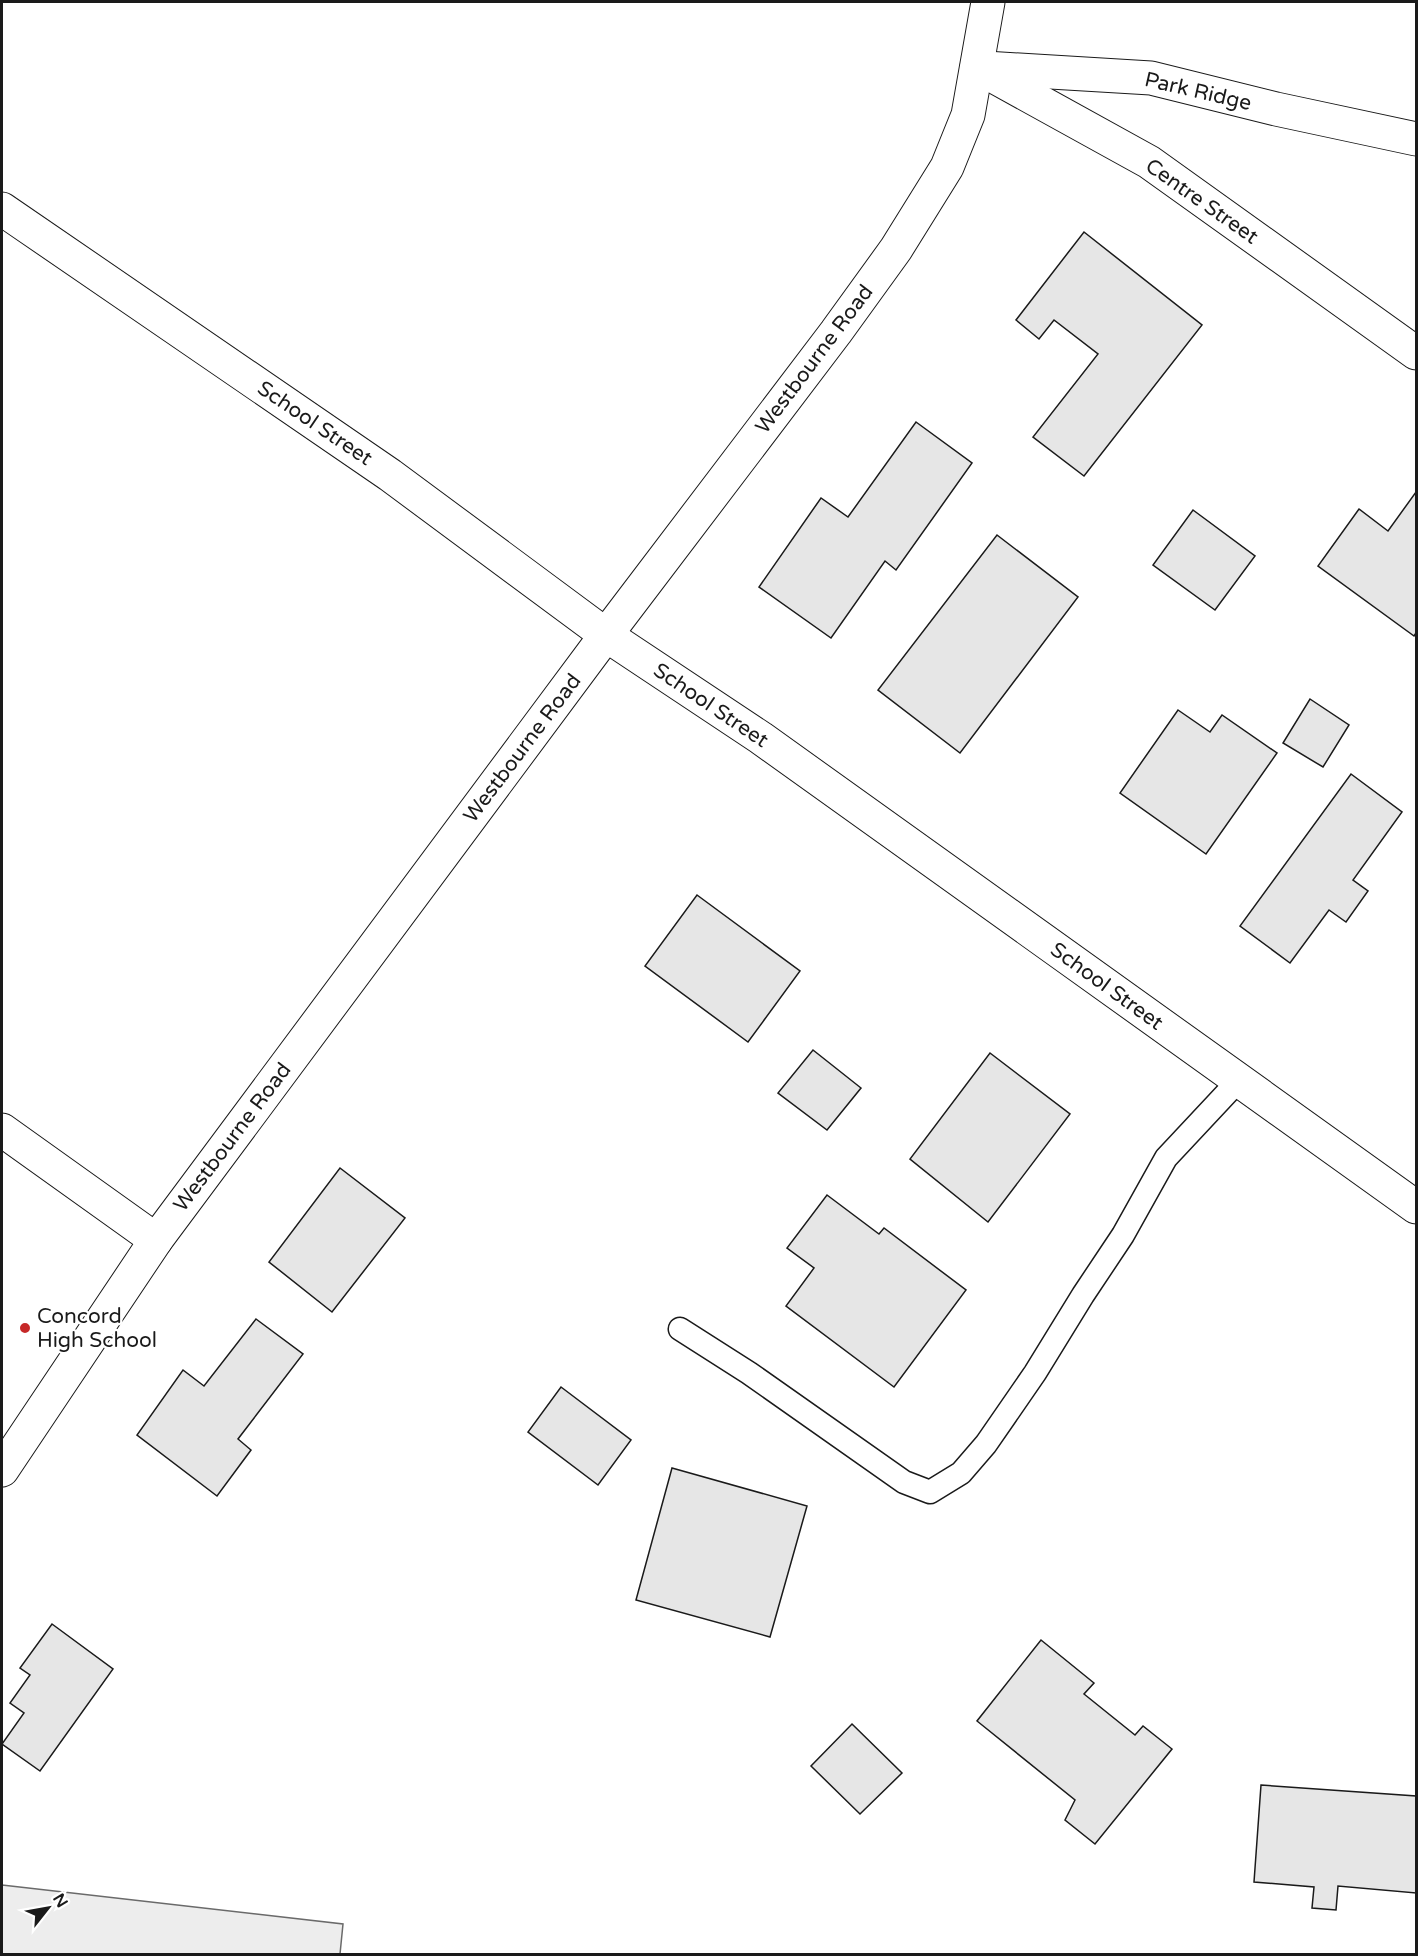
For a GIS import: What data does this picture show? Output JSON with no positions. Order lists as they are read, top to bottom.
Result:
{
  "streets": {
    "street": [
      "Park Ridge",
      "Centre Street",
      "Westbourne Road",
      "School Street"
    ]
  },
  "crossings": [
    ["Park Ridge", "Centre Street"],
    ["Park Ridge", "Westbourne Road"],
    ["Centre Street", "Westbourne Road"],
    ["Westbourne Road", "School Street"]
  ],
  "places": ["Concord High School"],
  "north": "top right"
}
